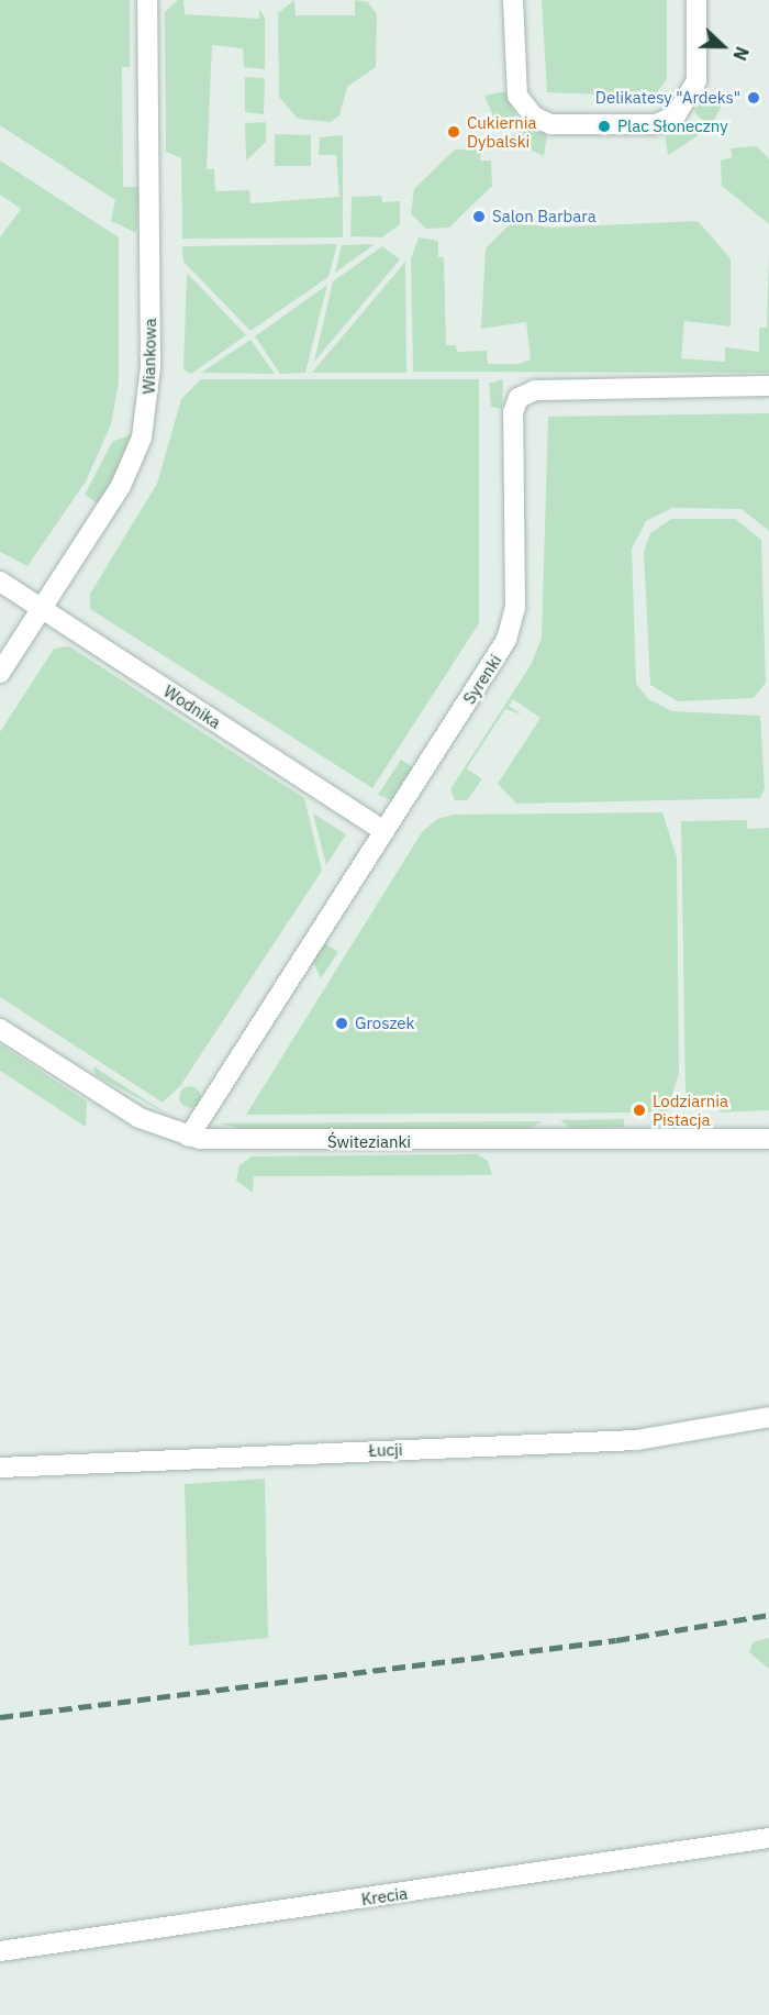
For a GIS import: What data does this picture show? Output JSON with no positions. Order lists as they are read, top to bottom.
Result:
{
  "streets": {
    "street": [
      "Wiankowa",
      "Syrenki",
      "Wodnika",
      "Świtezianki",
      "Łucji",
      "Krecia"
    ]
  },
  "crossings": [
    ["Wiankowa", "Wodnika"],
    ["Syrenki", "Wodnika"],
    ["Syrenki", "Świtezianki"]
  ],
  "places": [
    "Delikatesy \"Ardeks\"",
    "Plac Słoneczny",
    "Cukiernia Dybalski",
    "Salon Barbara",
    "Groszek",
    "Lodziarnia Pistacja"
  ],
  "north": "right"
}
